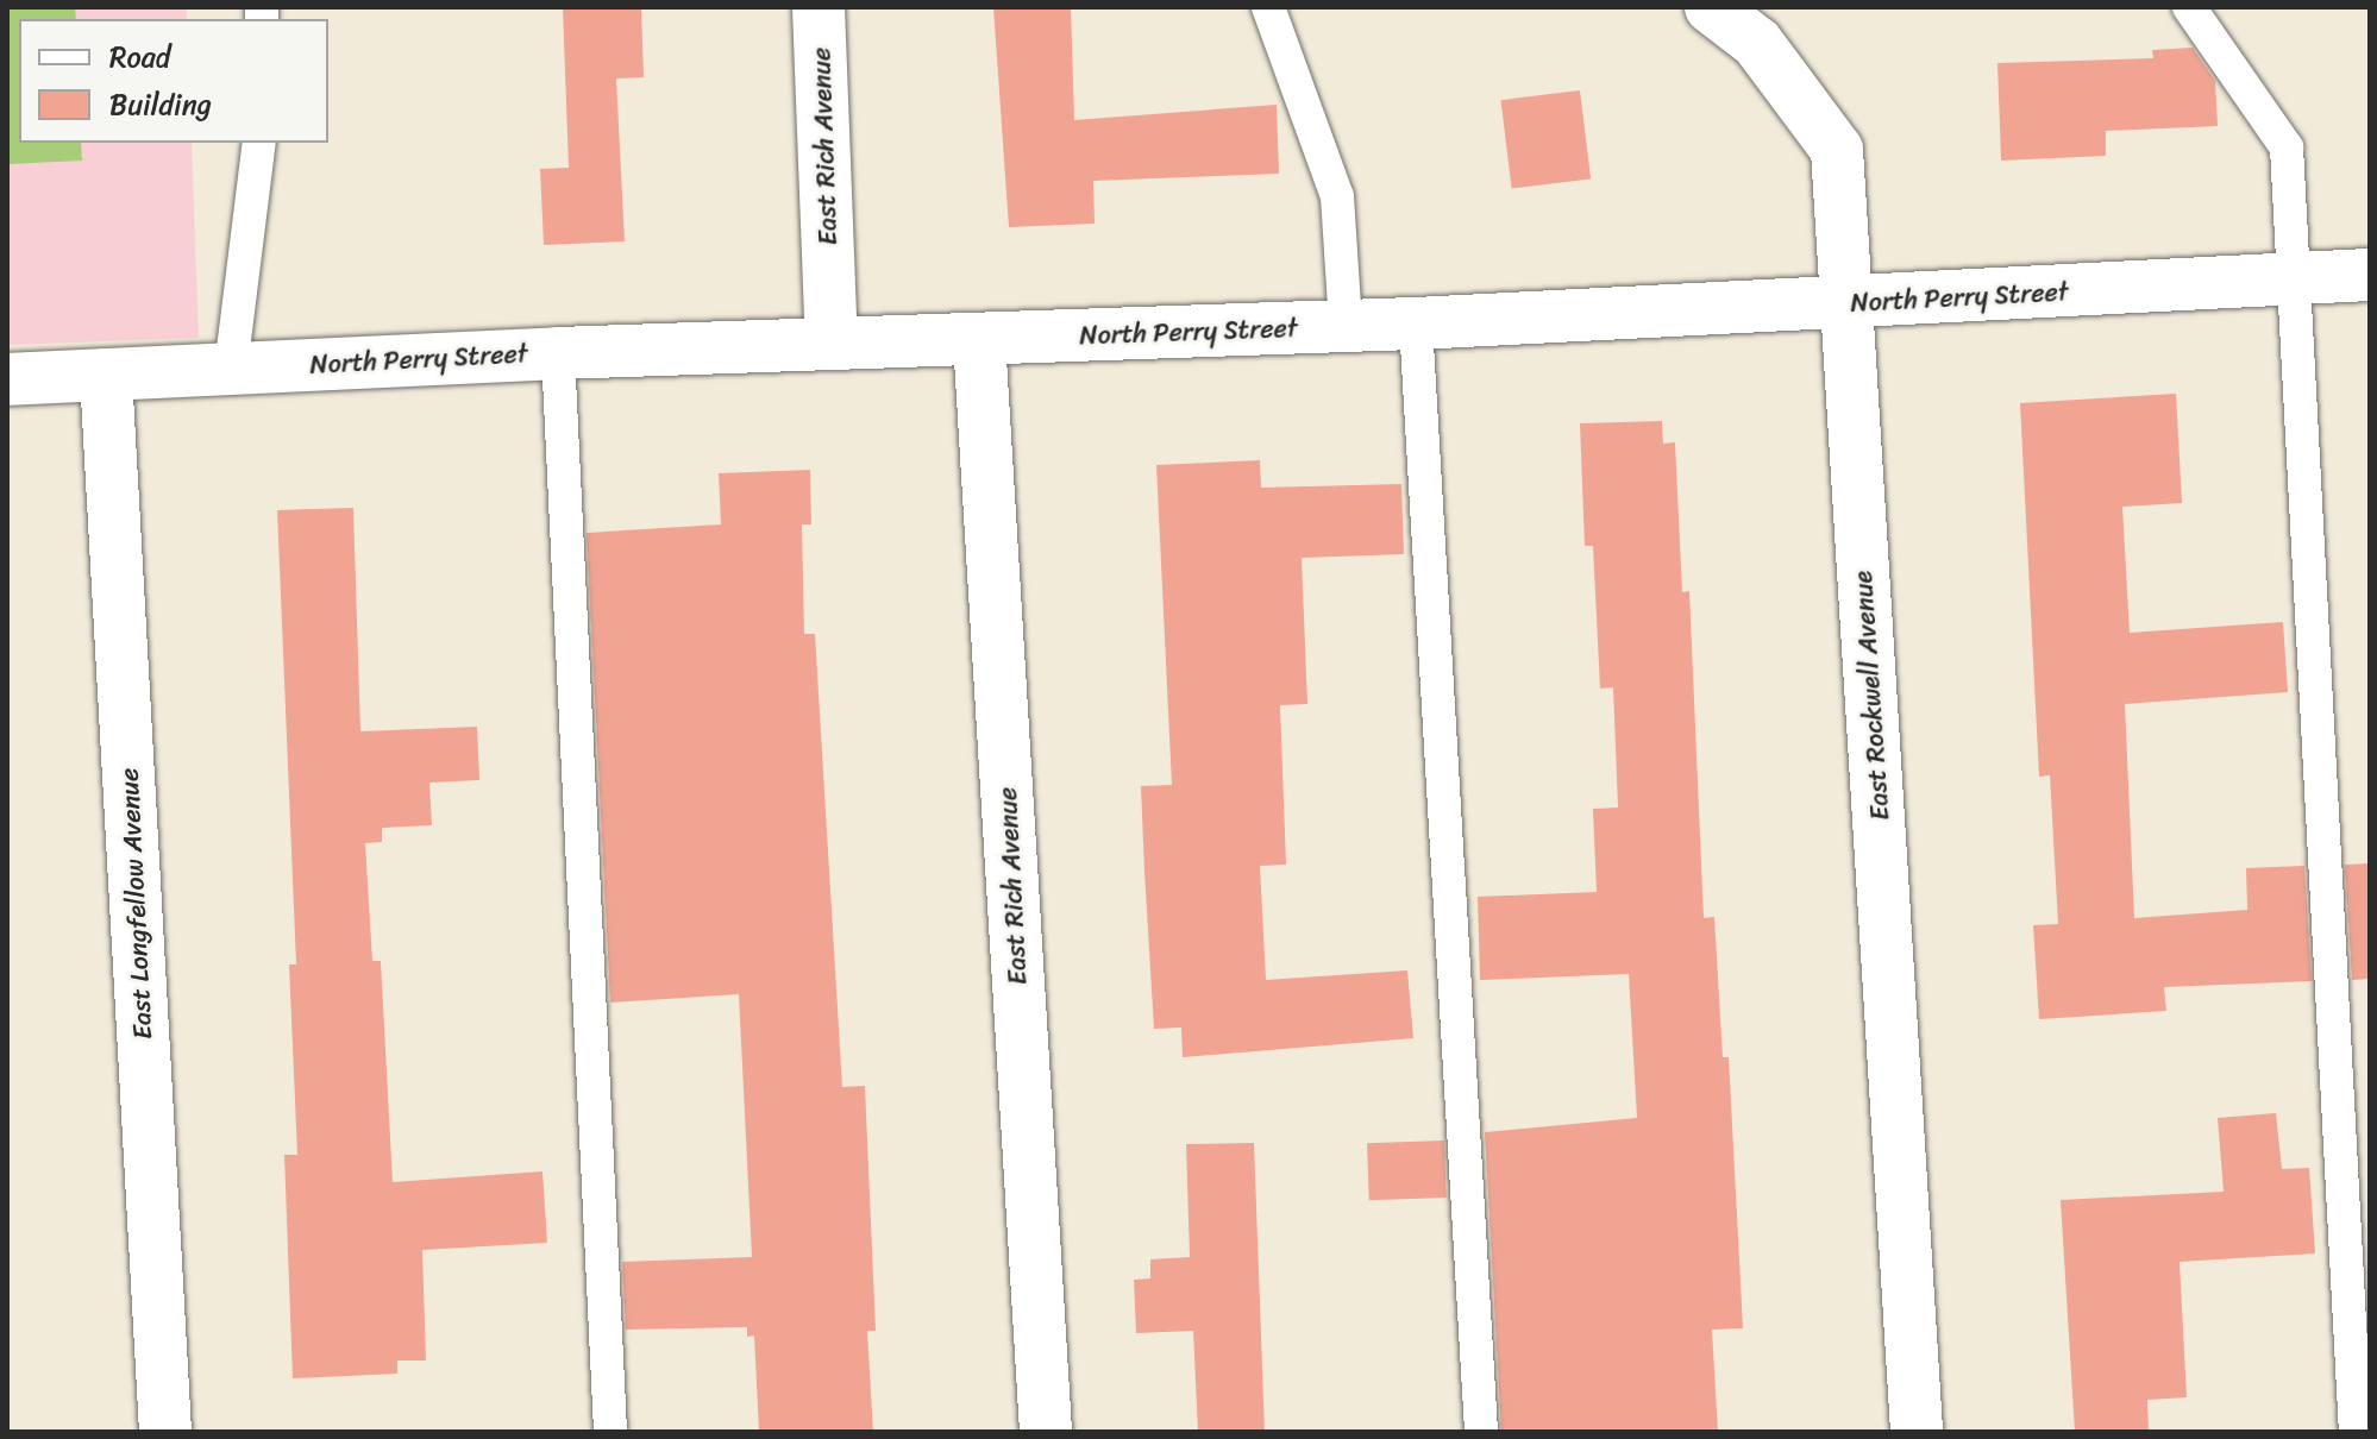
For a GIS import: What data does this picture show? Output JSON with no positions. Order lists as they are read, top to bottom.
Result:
{
  "streets": {
    "street": [
      "East Rich Avenue",
      "North Perry Street",
      "East Rockwell Avenue",
      "East Longfellow Avenue"
    ]
  },
  "crossings": [
    ["East Rich Avenue", "North Perry Street"],
    ["North Perry Street", "East Rockwell Avenue"],
    ["North Perry Street", "East Longfellow Avenue"]
  ],
  "legend": ["Road", "Building"]
}
